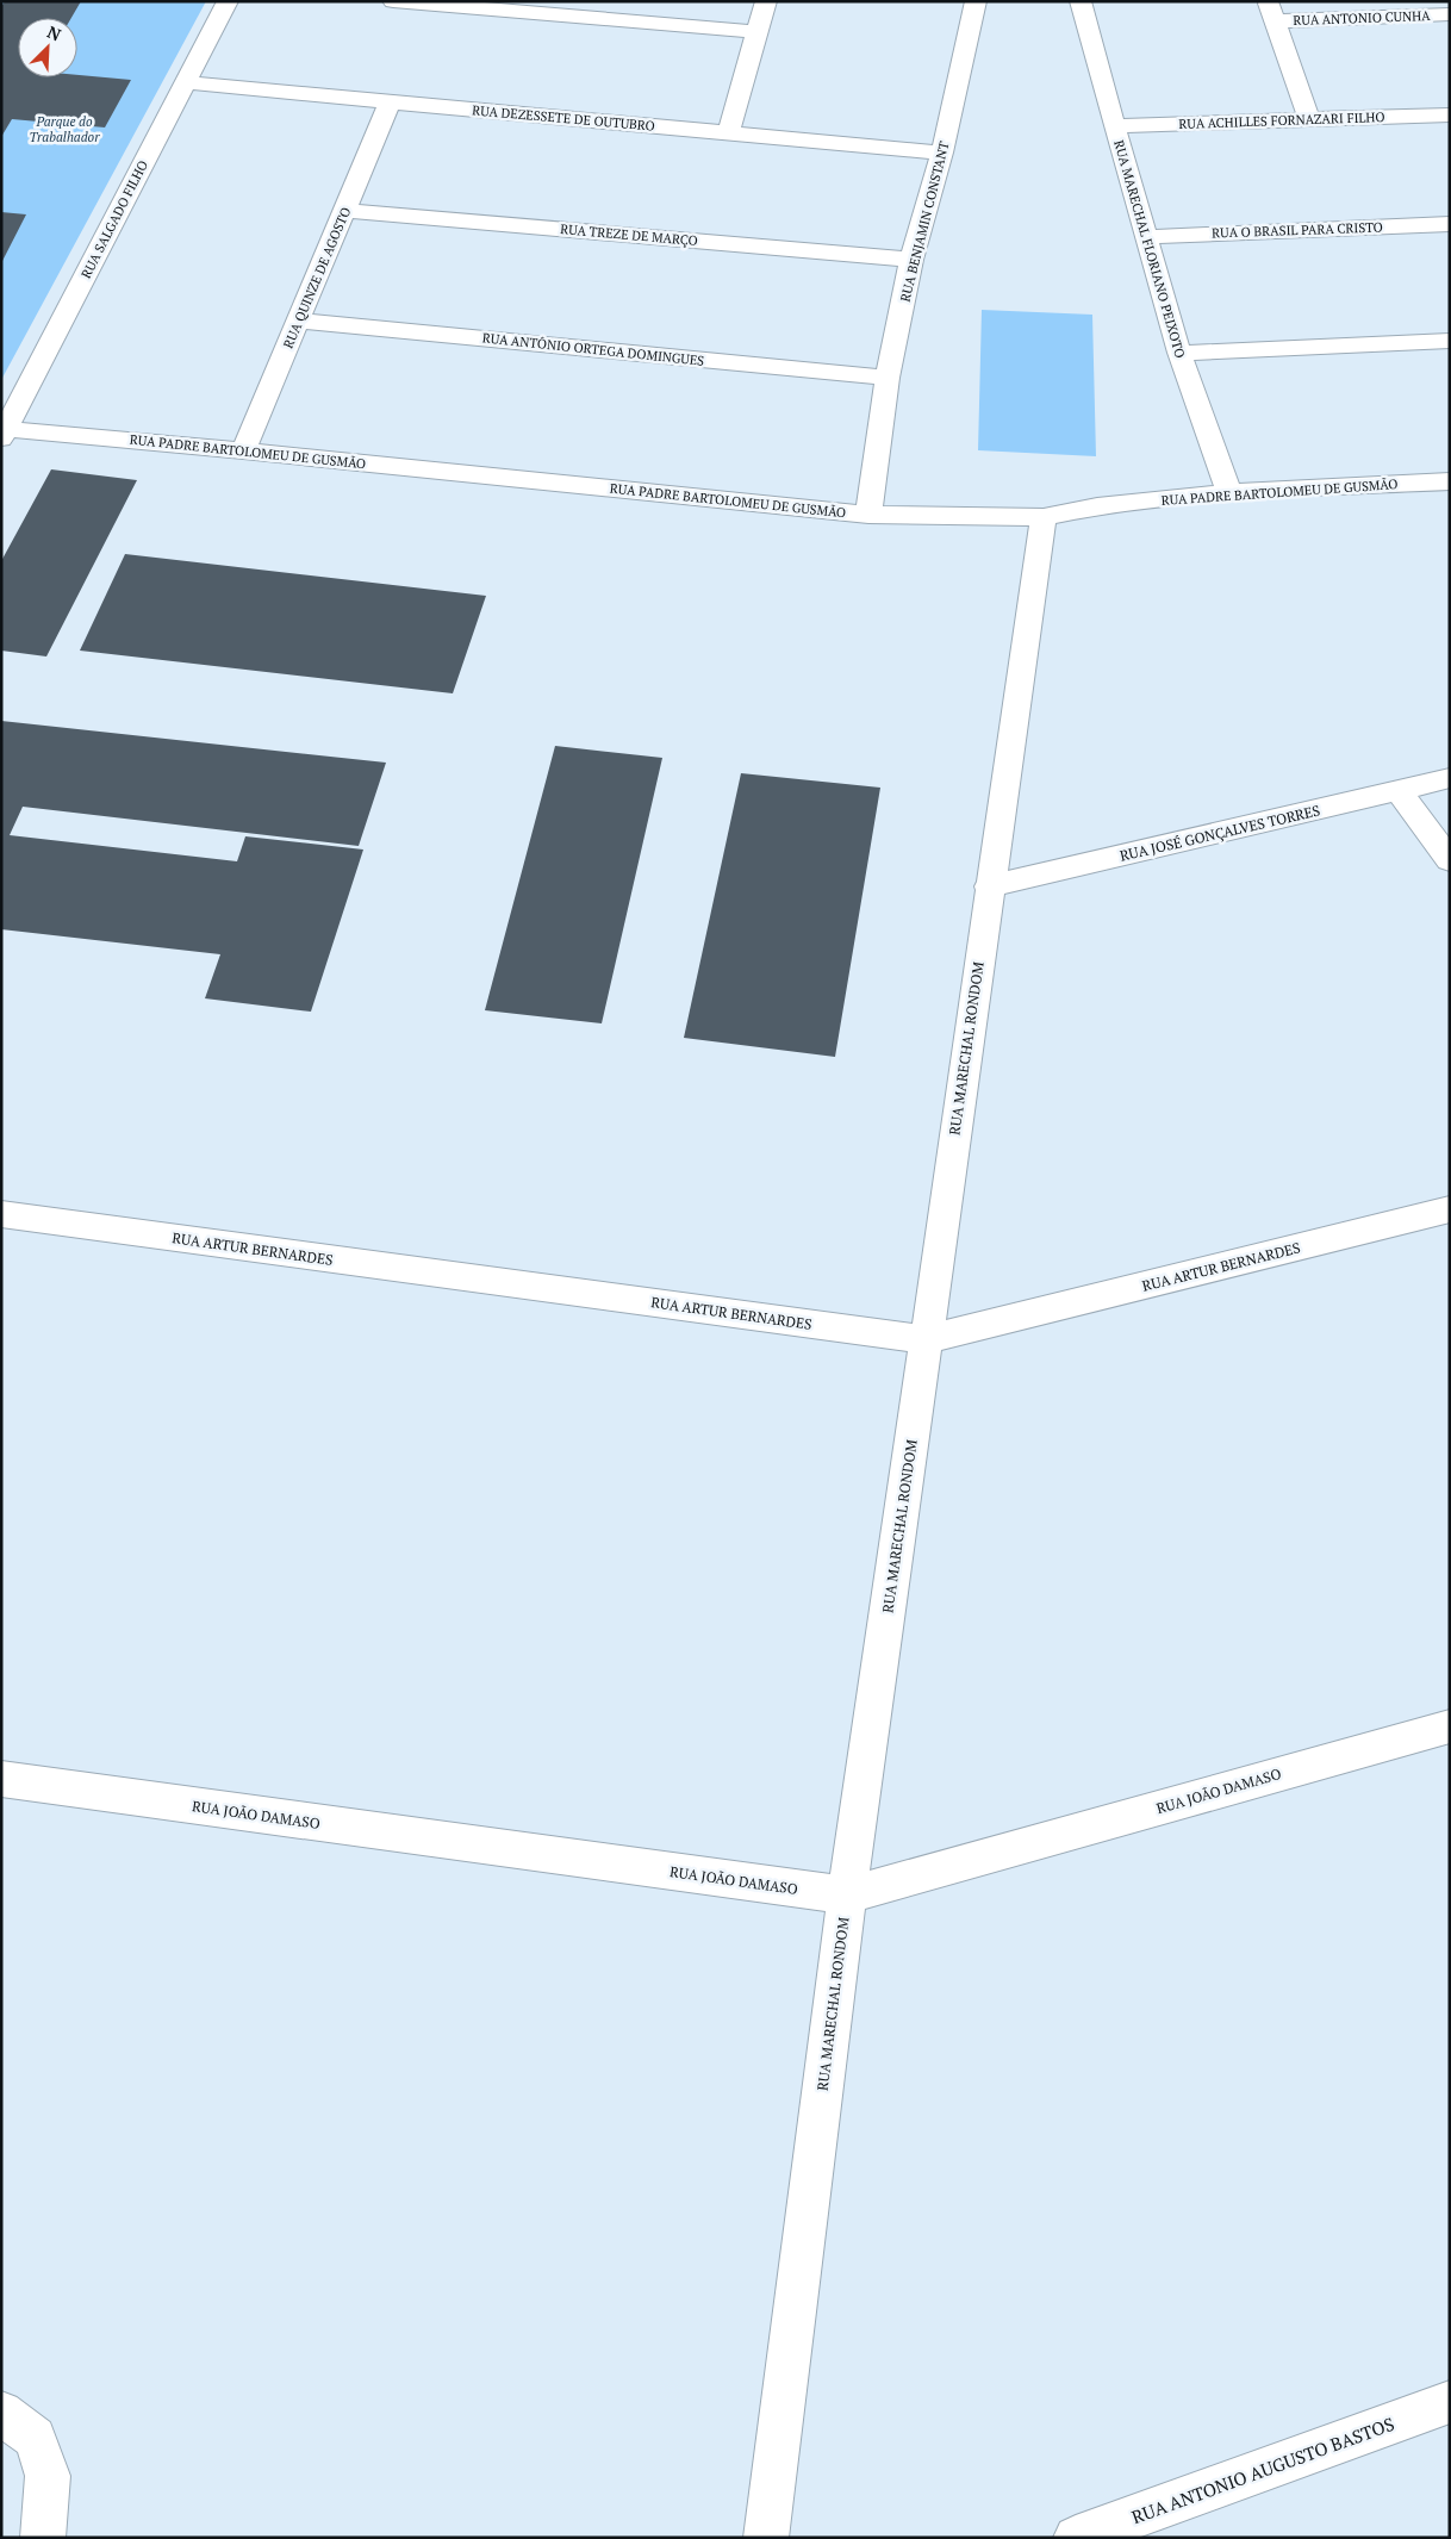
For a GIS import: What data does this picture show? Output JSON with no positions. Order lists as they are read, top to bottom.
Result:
{
  "streets": {
    "street": [
      "RUA ANTONIO CUNHA",
      "RUA DEZESSETE DE OUTUBRO",
      "RUA ACHILLES FORNAZARI FILHO",
      "RUA SALGADO FILHO",
      "RUA BENJAMIN CONSTANT",
      "RUA O BRASIL PARA CRISTO",
      "RUA TREZE DE MARÇO",
      "RUA MARECHAL FLORIANO PEIXOTO",
      "RUA QUINZE DE AGOSTO",
      "RUA ANTÔNIO ORTEGA DOMINGUES",
      "RUA PADRE BARTOLOMEU DE GUSMÃO",
      "RUA JOSÉ GONÇALVES TORRES",
      "RUA MARECHAL RONDOM",
      "RUA ARTUR BERNARDES",
      "RUA JOÃO DAMASO",
      "RUA ANTONIO AUGUSTO BASTOS"
    ]
  },
  "crossings": [
    ["RUA DEZESSETE DE OUTUBRO", "RUA SALGADO FILHO"],
    ["RUA DEZESSETE DE OUTUBRO", "RUA BENJAMIN CONSTANT"],
    ["RUA DEZESSETE DE OUTUBRO", "RUA QUINZE DE AGOSTO"],
    ["RUA ACHILLES FORNAZARI FILHO", "RUA MARECHAL FLORIANO PEIXOTO"],
    ["RUA SALGADO FILHO", "RUA PADRE BARTOLOMEU DE GUSMÃO"],
    ["RUA BENJAMIN CONSTANT", "RUA TREZE DE MARÇO"],
    ["RUA BENJAMIN CONSTANT", "RUA ANTÔNIO ORTEGA DOMINGUES"],
    ["RUA BENJAMIN CONSTANT", "RUA PADRE BARTOLOMEU DE GUSMÃO"],
    ["RUA O BRASIL PARA CRISTO", "RUA MARECHAL FLORIANO PEIXOTO"],
    ["RUA TREZE DE MARÇO", "RUA QUINZE DE AGOSTO"],
    ["RUA MARECHAL FLORIANO PEIXOTO", "RUA PADRE BARTOLOMEU DE GUSMÃO"],
    ["RUA QUINZE DE AGOSTO", "RUA ANTÔNIO ORTEGA DOMINGUES"],
    ["RUA QUINZE DE AGOSTO", "RUA PADRE BARTOLOMEU DE GUSMÃO"],
    ["RUA PADRE BARTOLOMEU DE GUSMÃO", "RUA MARECHAL RONDOM"],
    ["RUA JOSÉ GONÇALVES TORRES", "RUA MARECHAL RONDOM"],
    ["RUA MARECHAL RONDOM", "RUA ARTUR BERNARDES"],
    ["RUA MARECHAL RONDOM", "RUA JOÃO DAMASO"]
  ],
  "parks": ["Parque do Trabalhador"],
  "north": "top right"
}
